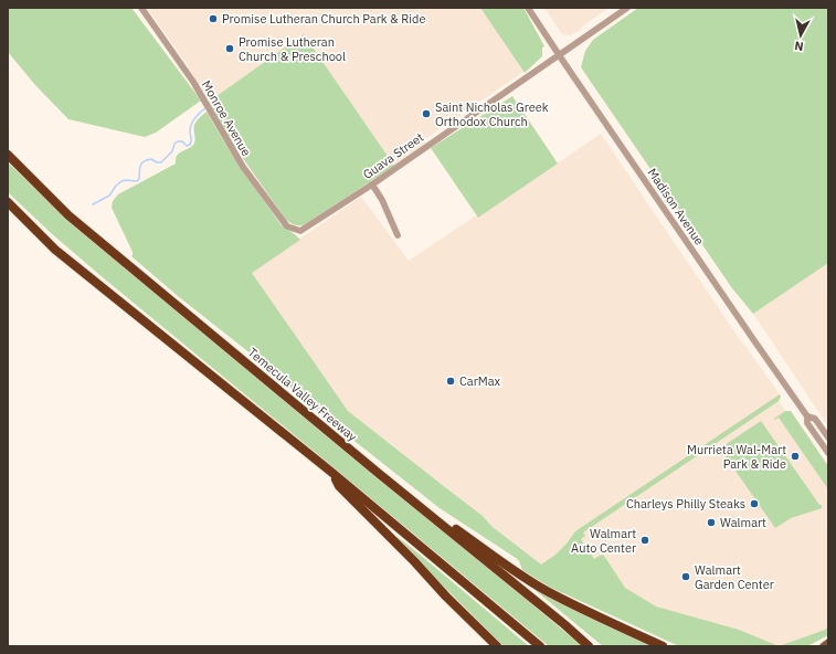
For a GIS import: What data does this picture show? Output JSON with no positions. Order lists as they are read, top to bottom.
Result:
{
  "streets": {
    "highway": ["Temecula Valley Freeway"],
    "street": ["Monroe Avenue", "Guava Street", "Madison Avenue"]
  },
  "crossings": [
    ["Monroe Avenue", "Guava Street"],
    ["Guava Street", "Madison Avenue"]
  ],
  "places": [
    "Promise Lutheran Church Park & Ride",
    "Promise Lutheran Church & Preschool",
    "Saint Nicholas Greek Orthodox Church",
    "CarMax",
    "Murrieta Wal-Mart Park & Ride",
    "Charleys Philly Steaks",
    "Walmart",
    "Walmart Auto Center",
    "Walmart Garden Center"
  ],
  "north": "bottom"
}
